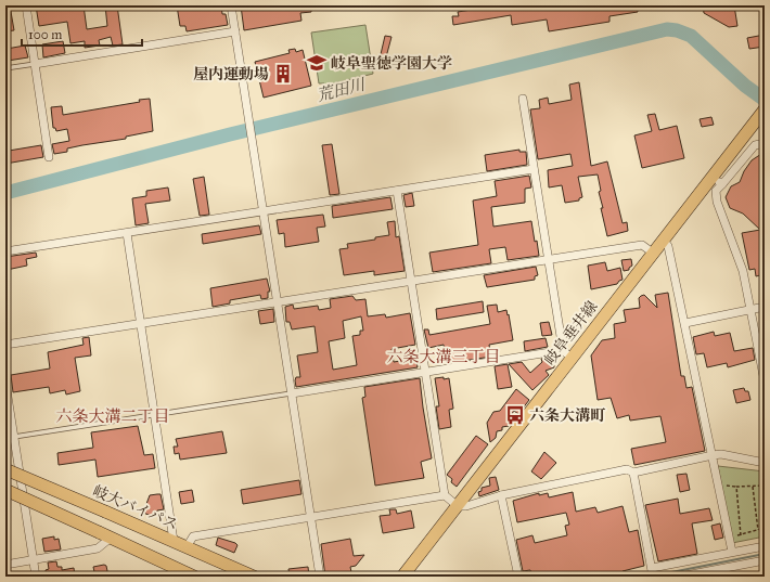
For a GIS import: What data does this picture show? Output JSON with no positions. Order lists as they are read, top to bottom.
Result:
{
  "streets": {
    "main road": ["岐阜垂井線", "岐大バイパス"]
  },
  "districts": ["六条大溝三丁目", "六条大溝二丁目"],
  "water": ["荒田川"],
  "places": {
    "school or university": ["岐阜聖徳学園大学"],
    "building": ["屋内運動場"],
    "bus stop": ["六条大溝町"]
  },
  "scale_bar": "100 m"
}
